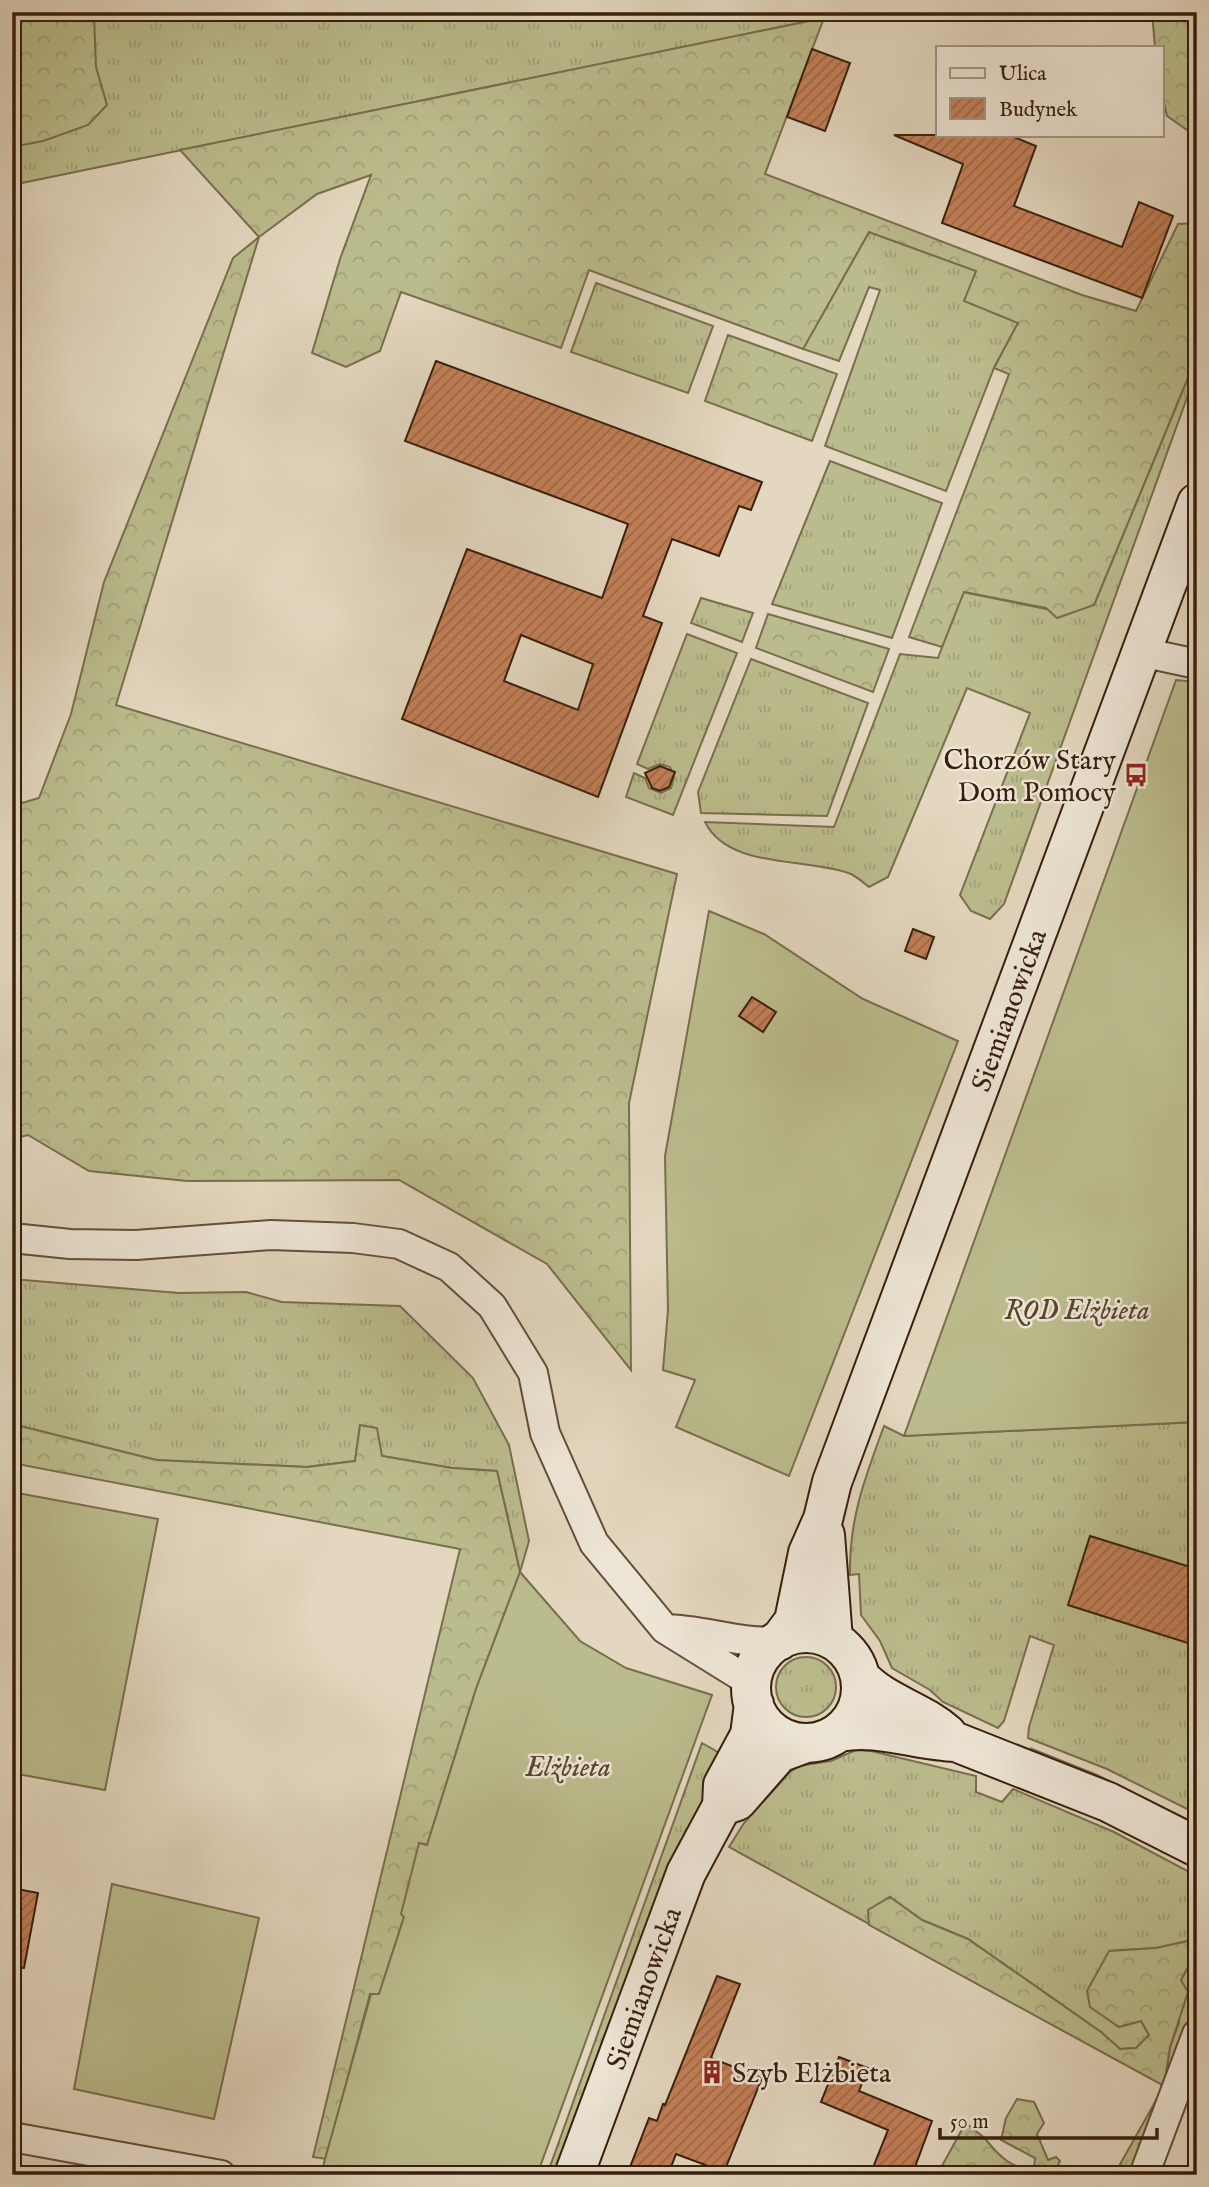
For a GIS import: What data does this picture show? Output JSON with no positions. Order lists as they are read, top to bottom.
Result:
{
  "streets": {
    "street": ["Siemianowicka"]
  },
  "parks": ["ROD Elżbieta", "Elżbieta"],
  "places": {
    "bus stop": ["Chorzów Stary Dom Pomocy"],
    "building": ["Szyb Elżbieta"]
  },
  "legend": ["Ulica", "Budynek"],
  "scale_bar": "50 m"
}
